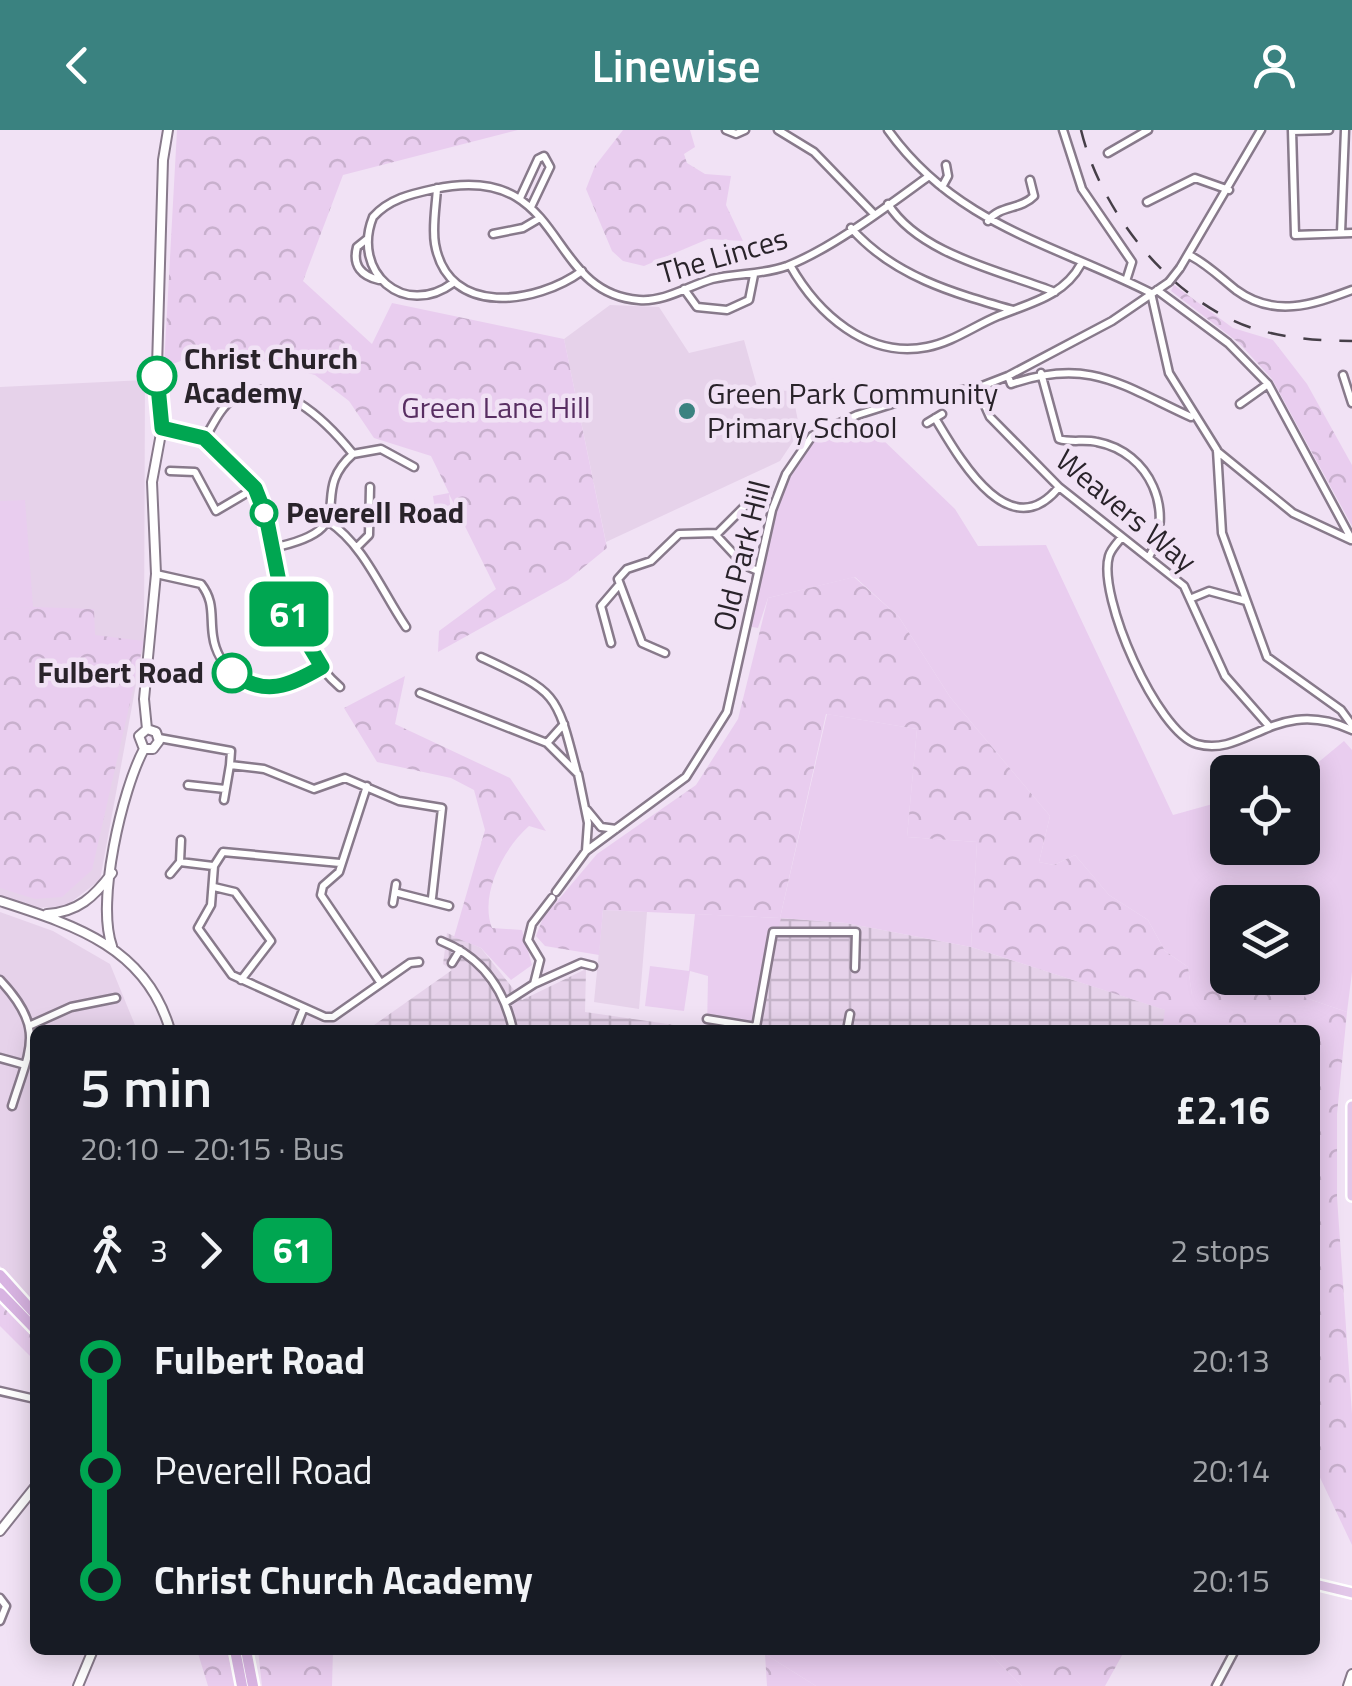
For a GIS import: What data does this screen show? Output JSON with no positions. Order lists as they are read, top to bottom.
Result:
{
  "streets": {
    "street": ["The Linces", "Weavers Way", "Old Park Hill"]
  },
  "crossings": [
    ["Weavers Way", "Old Park Hill"]
  ],
  "parks": ["Green Lane Hill"],
  "places": [
    "Christ Church Academy",
    "Green Park Community Primary School",
    "Peverell Road",
    "Fulbert Road"
  ],
  "lines": ["bus line 61"],
  "page": {
    "header": "Linewise",
    "on_map": "61",
    "heading": ["5 min", "20:10 – 20:15 · Bus", "£2.16"],
    "legs": ["3", "61", "2 stops"],
    "list": [
      {
        "name": "Fulbert Road",
        "value": "20:13"
      },
      {
        "name": "Peverell Road",
        "value": "20:14"
      },
      {
        "name": "Christ Church Academy",
        "value": "20:15"
      }
    ]
  }
}
